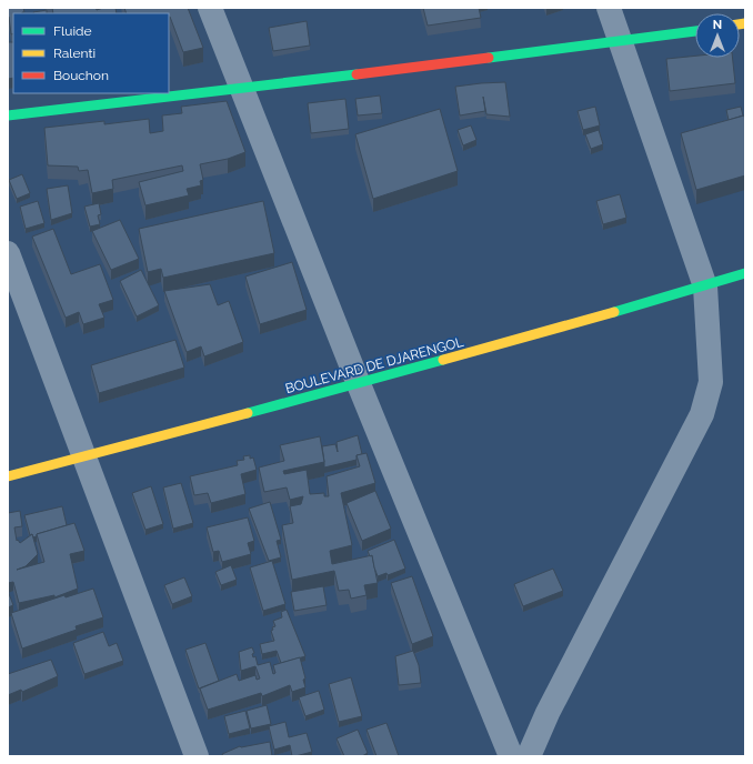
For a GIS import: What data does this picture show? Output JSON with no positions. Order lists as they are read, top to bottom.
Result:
{
  "streets": {
    "main road": ["BOULEVARD DE DJARENGOL"]
  },
  "legend": ["Fluide", "Ralenti", "Bouchon"],
  "north": "top"
}
